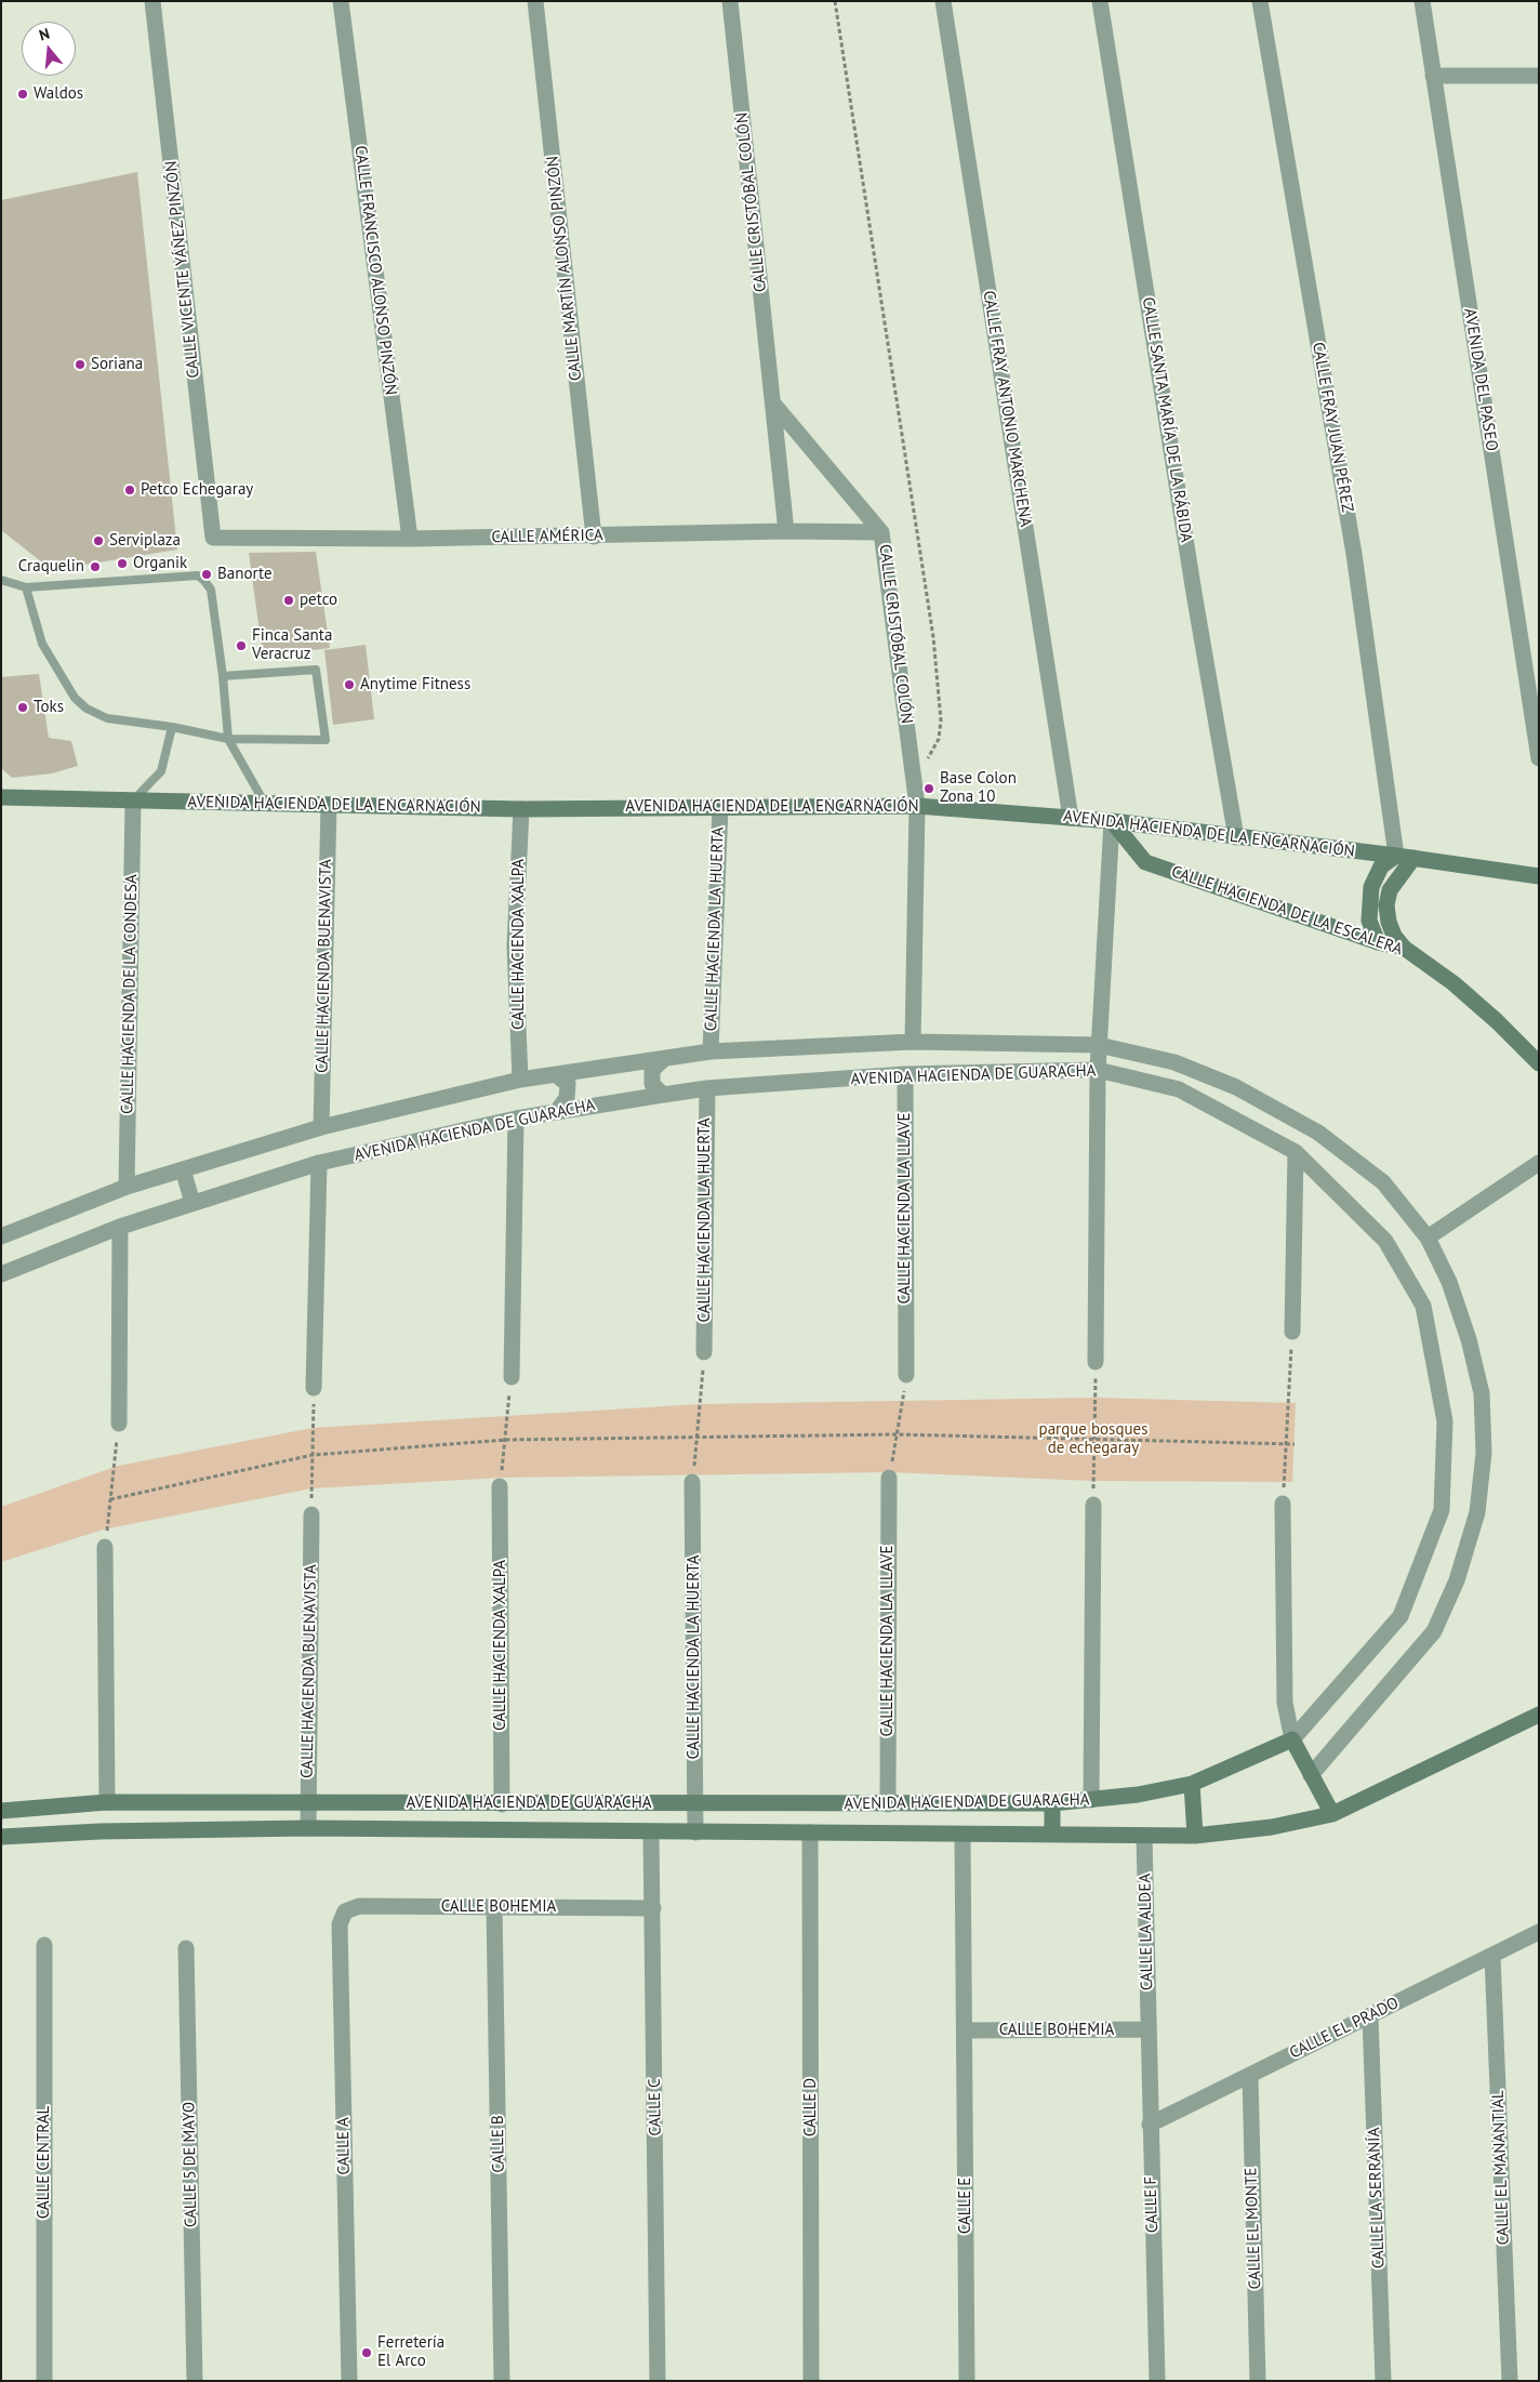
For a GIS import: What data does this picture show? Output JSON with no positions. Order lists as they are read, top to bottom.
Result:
{
  "streets": {
    "main road": ["AVENIDA HACIENDA DE LA ENCARNACIÓN", "CALLE HACIENDA DE LA ESCALERA", "AVENIDA HACIENDA DE GUARACHA"],
    "street": [
      "CALLE CRISTÓBAL COLÓN",
      "CALLE MARTÍN ALONSO PINZÓN",
      "CALLE VICENTE YÁÑEZ PINZÓN",
      "CALLE FRANCISCO ALONSO PINZÓN",
      "AVENIDA DEL PASEO",
      "CALLE FRAY ANTONIO MARCHENA",
      "CALLE SANTA MARÍA DE LA RÁBIDA",
      "CALLE FRAY JUAN PÉREZ",
      "CALLE AMÉRICA",
      "CALLE HACIENDA LA HUERTA",
      "CALLE HACIENDA XALPA",
      "CALLE HACIENDA BUENAVISTA",
      "CALLE HACIENDA DE LA CONDESA",
      "CALLE HACIENDA LA LLAVE",
      "CALLE BOHEMIA",
      "CALLE LA ALDEA",
      "CALLE EL PRADO",
      "CALLE C",
      "CALLE D",
      "CALLE B",
      "CALLE A",
      "CALLE CENTRAL",
      "CALLE 5 DE MAYO",
      "CALLE EL MANANTIAL",
      "CALLE LA SERRANÍA",
      "CALLE F",
      "CALLE E",
      "CALLE EL MONTE"
    ]
  },
  "crossings": [
    ["CALLE CRISTÓBAL COLÓN", "CALLE AMÉRICA"],
    ["CALLE CRISTÓBAL COLÓN", "AVENIDA HACIENDA DE LA ENCARNACIÓN"],
    ["CALLE MARTÍN ALONSO PINZÓN", "CALLE AMÉRICA"],
    ["CALLE VICENTE YÁÑEZ PINZÓN", "CALLE AMÉRICA"],
    ["CALLE FRANCISCO ALONSO PINZÓN", "CALLE AMÉRICA"],
    ["CALLE FRAY ANTONIO MARCHENA", "AVENIDA HACIENDA DE LA ENCARNACIÓN"],
    ["CALLE SANTA MARÍA DE LA RÁBIDA", "AVENIDA HACIENDA DE LA ENCARNACIÓN"],
    ["CALLE FRAY JUAN PÉREZ", "AVENIDA HACIENDA DE LA ENCARNACIÓN"],
    ["AVENIDA HACIENDA DE LA ENCARNACIÓN", "CALLE HACIENDA DE LA ESCALERA"],
    ["AVENIDA HACIENDA DE LA ENCARNACIÓN", "CALLE HACIENDA LA HUERTA"],
    ["AVENIDA HACIENDA DE LA ENCARNACIÓN", "CALLE HACIENDA XALPA"],
    ["AVENIDA HACIENDA DE LA ENCARNACIÓN", "CALLE HACIENDA BUENAVISTA"],
    ["AVENIDA HACIENDA DE LA ENCARNACIÓN", "CALLE HACIENDA DE LA CONDESA"],
    ["CALLE HACIENDA LA HUERTA", "AVENIDA HACIENDA DE GUARACHA"],
    ["CALLE HACIENDA XALPA", "AVENIDA HACIENDA DE GUARACHA"],
    ["CALLE HACIENDA BUENAVISTA", "AVENIDA HACIENDA DE GUARACHA"],
    ["CALLE HACIENDA DE LA CONDESA", "AVENIDA HACIENDA DE GUARACHA"],
    ["AVENIDA HACIENDA DE GUARACHA", "CALLE HACIENDA LA LLAVE"],
    ["AVENIDA HACIENDA DE GUARACHA", "CALLE LA ALDEA"],
    ["AVENIDA HACIENDA DE GUARACHA", "CALLE C"],
    ["AVENIDA HACIENDA DE GUARACHA", "CALLE D"],
    ["AVENIDA HACIENDA DE GUARACHA", "CALLE E"],
    ["CALLE BOHEMIA", "CALLE LA ALDEA"],
    ["CALLE BOHEMIA", "CALLE C"],
    ["CALLE BOHEMIA", "CALLE B"],
    ["CALLE BOHEMIA", "CALLE A"],
    ["CALLE BOHEMIA", "CALLE F"],
    ["CALLE BOHEMIA", "CALLE E"],
    ["CALLE LA ALDEA", "CALLE F"],
    ["CALLE EL PRADO", "CALLE EL MANANTIAL"],
    ["CALLE EL PRADO", "CALLE LA SERRANÍA"],
    ["CALLE EL PRADO", "CALLE F"],
    ["CALLE EL PRADO", "CALLE EL MONTE"]
  ],
  "parks": ["parque bosques de echegaray"],
  "places": [
    "Waldos",
    "Soriana",
    "Petco Echegaray",
    "Serviplaza",
    "Organik",
    "Craquelin",
    "Banorte",
    "petco",
    "Finca Santa Veracruz",
    "Anytime Fitness",
    "Toks",
    "Base Colon Zona 10",
    "Ferretería El Arco"
  ],
  "north": "top"
}
